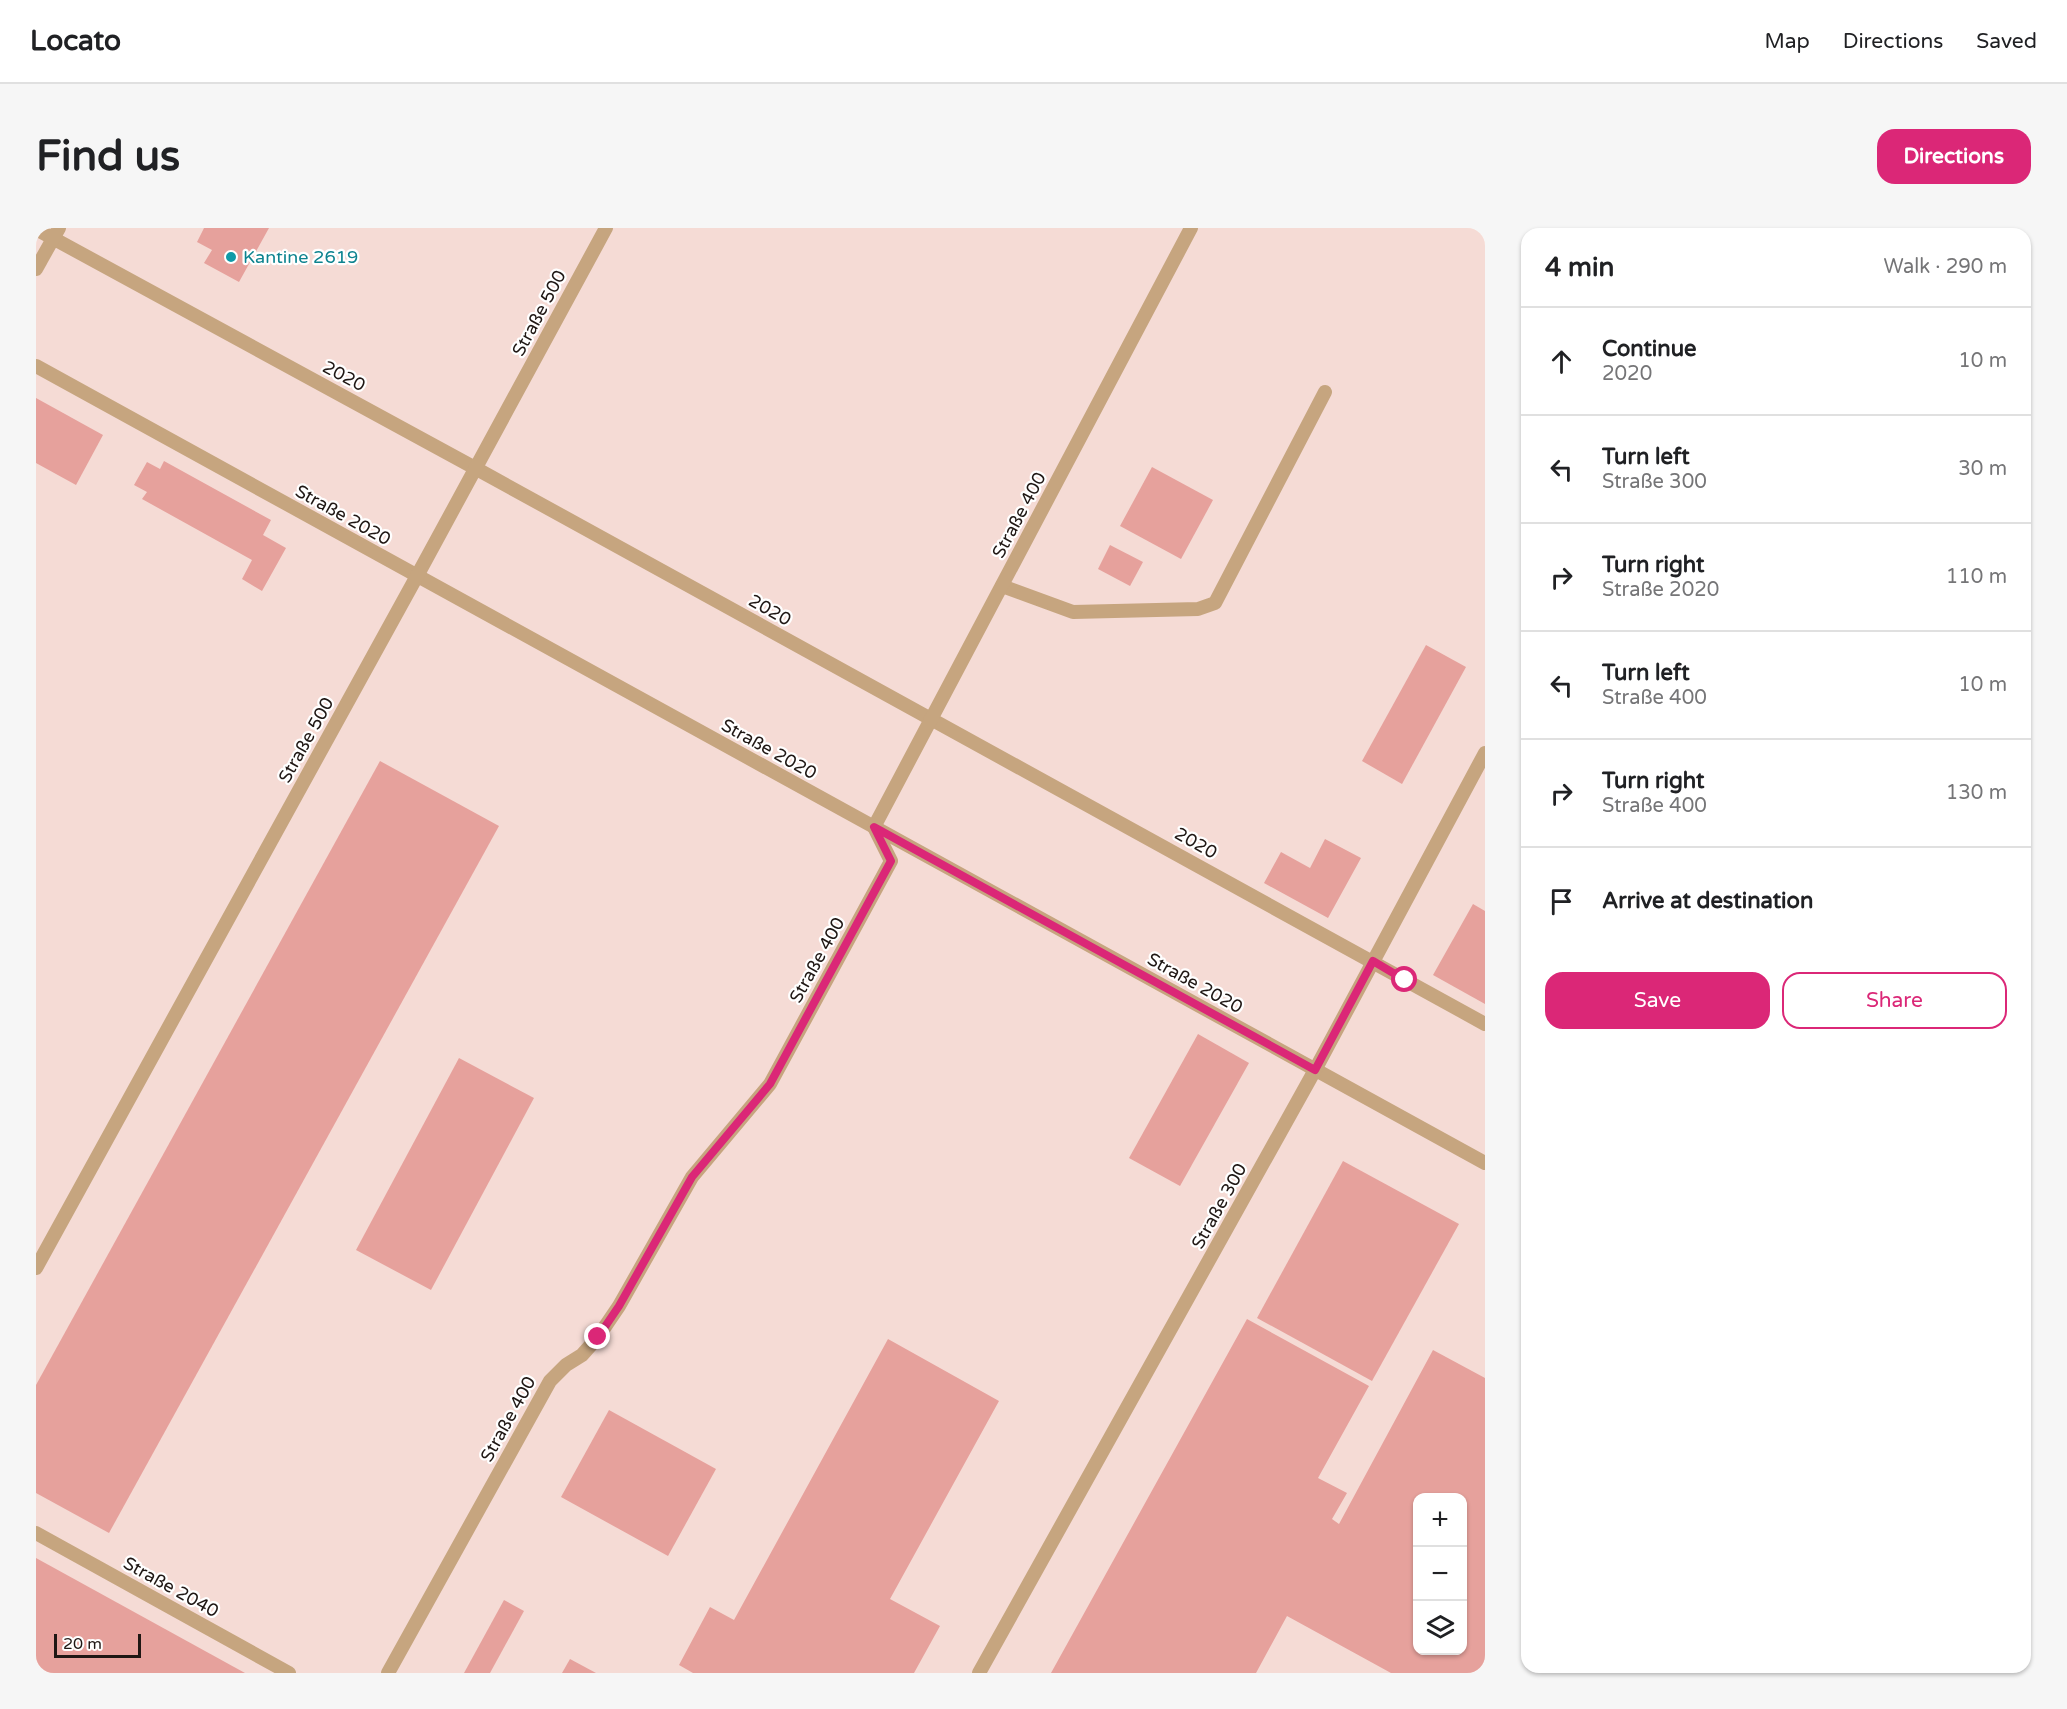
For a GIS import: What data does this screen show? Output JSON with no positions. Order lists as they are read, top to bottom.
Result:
{
  "streets": {
    "lane": [
      "Straße 500",
      "2020",
      "Straße 2020",
      "Straße 400",
      "Straße 300",
      "Straße 2040"
    ]
  },
  "crossings": [
    ["Straße 500", "2020"],
    ["Straße 500", "Straße 2020"],
    ["2020", "Straße 400"],
    ["2020", "Straße 300"],
    ["Straße 2020", "Straße 400"],
    ["Straße 2020", "Straße 300"]
  ],
  "places": ["Kantine 2619"],
  "scale_bar": "20 m",
  "page": {
    "header": "Locato",
    "nav": ["Map", "Directions", "Saved"],
    "buttons": [
      "Directions",
      ["Save", "Share"]
    ],
    "title": "Find us",
    "heading": ["4 min", "Walk · 290 m"],
    "list": [
      ["Continue", "2020", "10 m"],
      ["Turn left", "Straße 300", "30 m"],
      ["Turn right", "Straße 2020", "110 m"],
      ["Turn left", "Straße 400", "10 m"],
      ["Turn right", "Straße 400", "130 m"],
      "Arrive at destination"
    ],
    "map_buttons": ["+", "−"],
    "scale": "20 m"
  }
}
